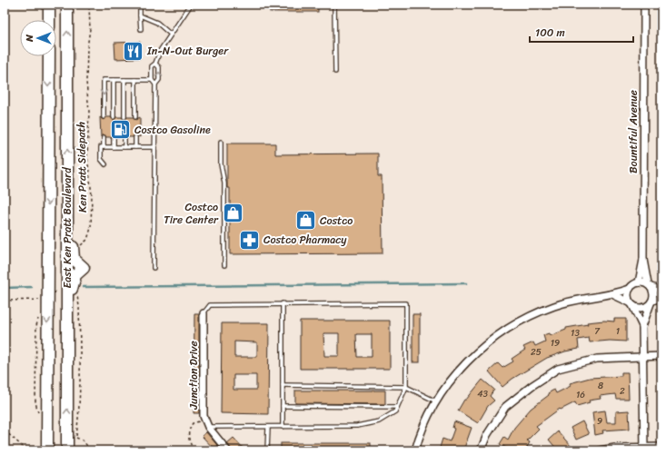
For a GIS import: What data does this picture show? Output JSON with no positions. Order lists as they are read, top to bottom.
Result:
{
  "streets": {
    "highway": ["East Ken Pratt Boulevard"],
    "street": ["Bountiful Avenue", "Junction Drive"],
    "path": ["Ken Pratt Sidepath"]
  },
  "places": {
    "restaurant": ["In-N-Out Burger"],
    "fuel station": ["Costco Gasoline"],
    "shop": ["Costco Tire Center", "Costco"],
    "pharmacy": ["Costco Pharmacy"]
  },
  "house_numbers": [
    "7",
    "1",
    "13",
    "19",
    "25",
    "8",
    "2",
    "43",
    "16",
    "9"
  ],
  "scale_bar": "100 m",
  "north": "left"
}
